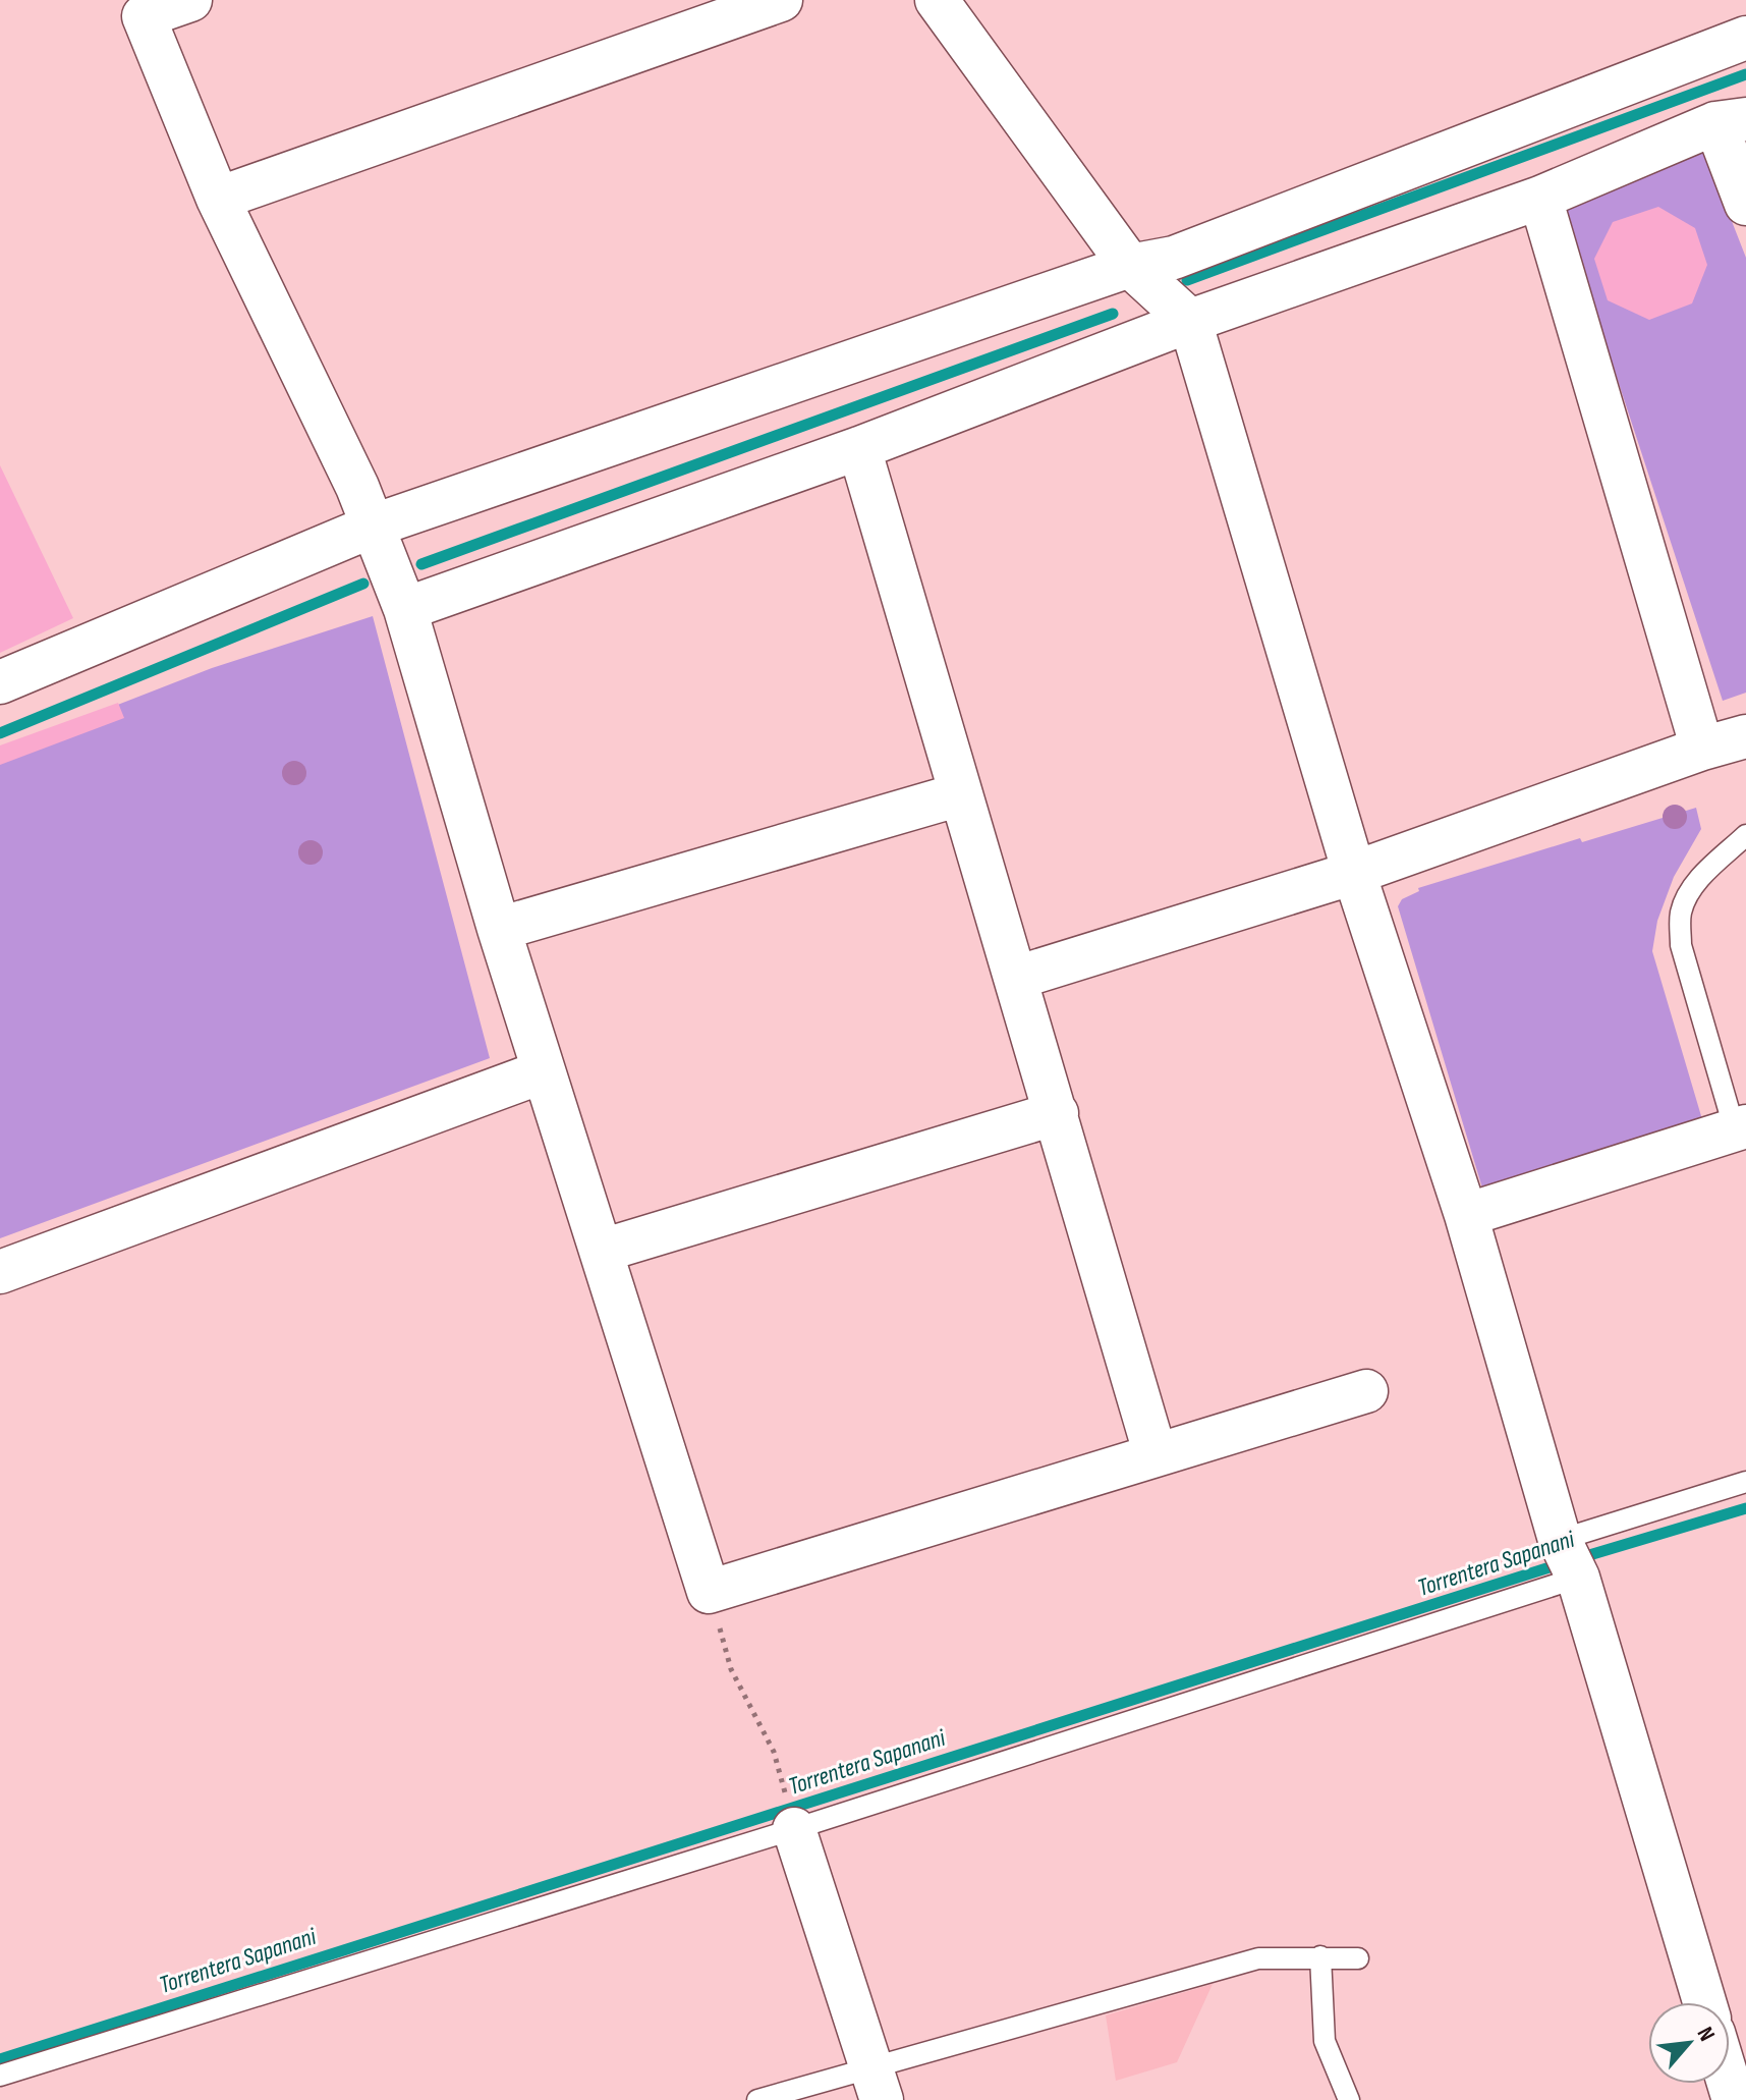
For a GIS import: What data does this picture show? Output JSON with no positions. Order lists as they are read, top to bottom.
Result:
{
  "water": ["Torrentera Sapanani"],
  "north": "top right"
}
